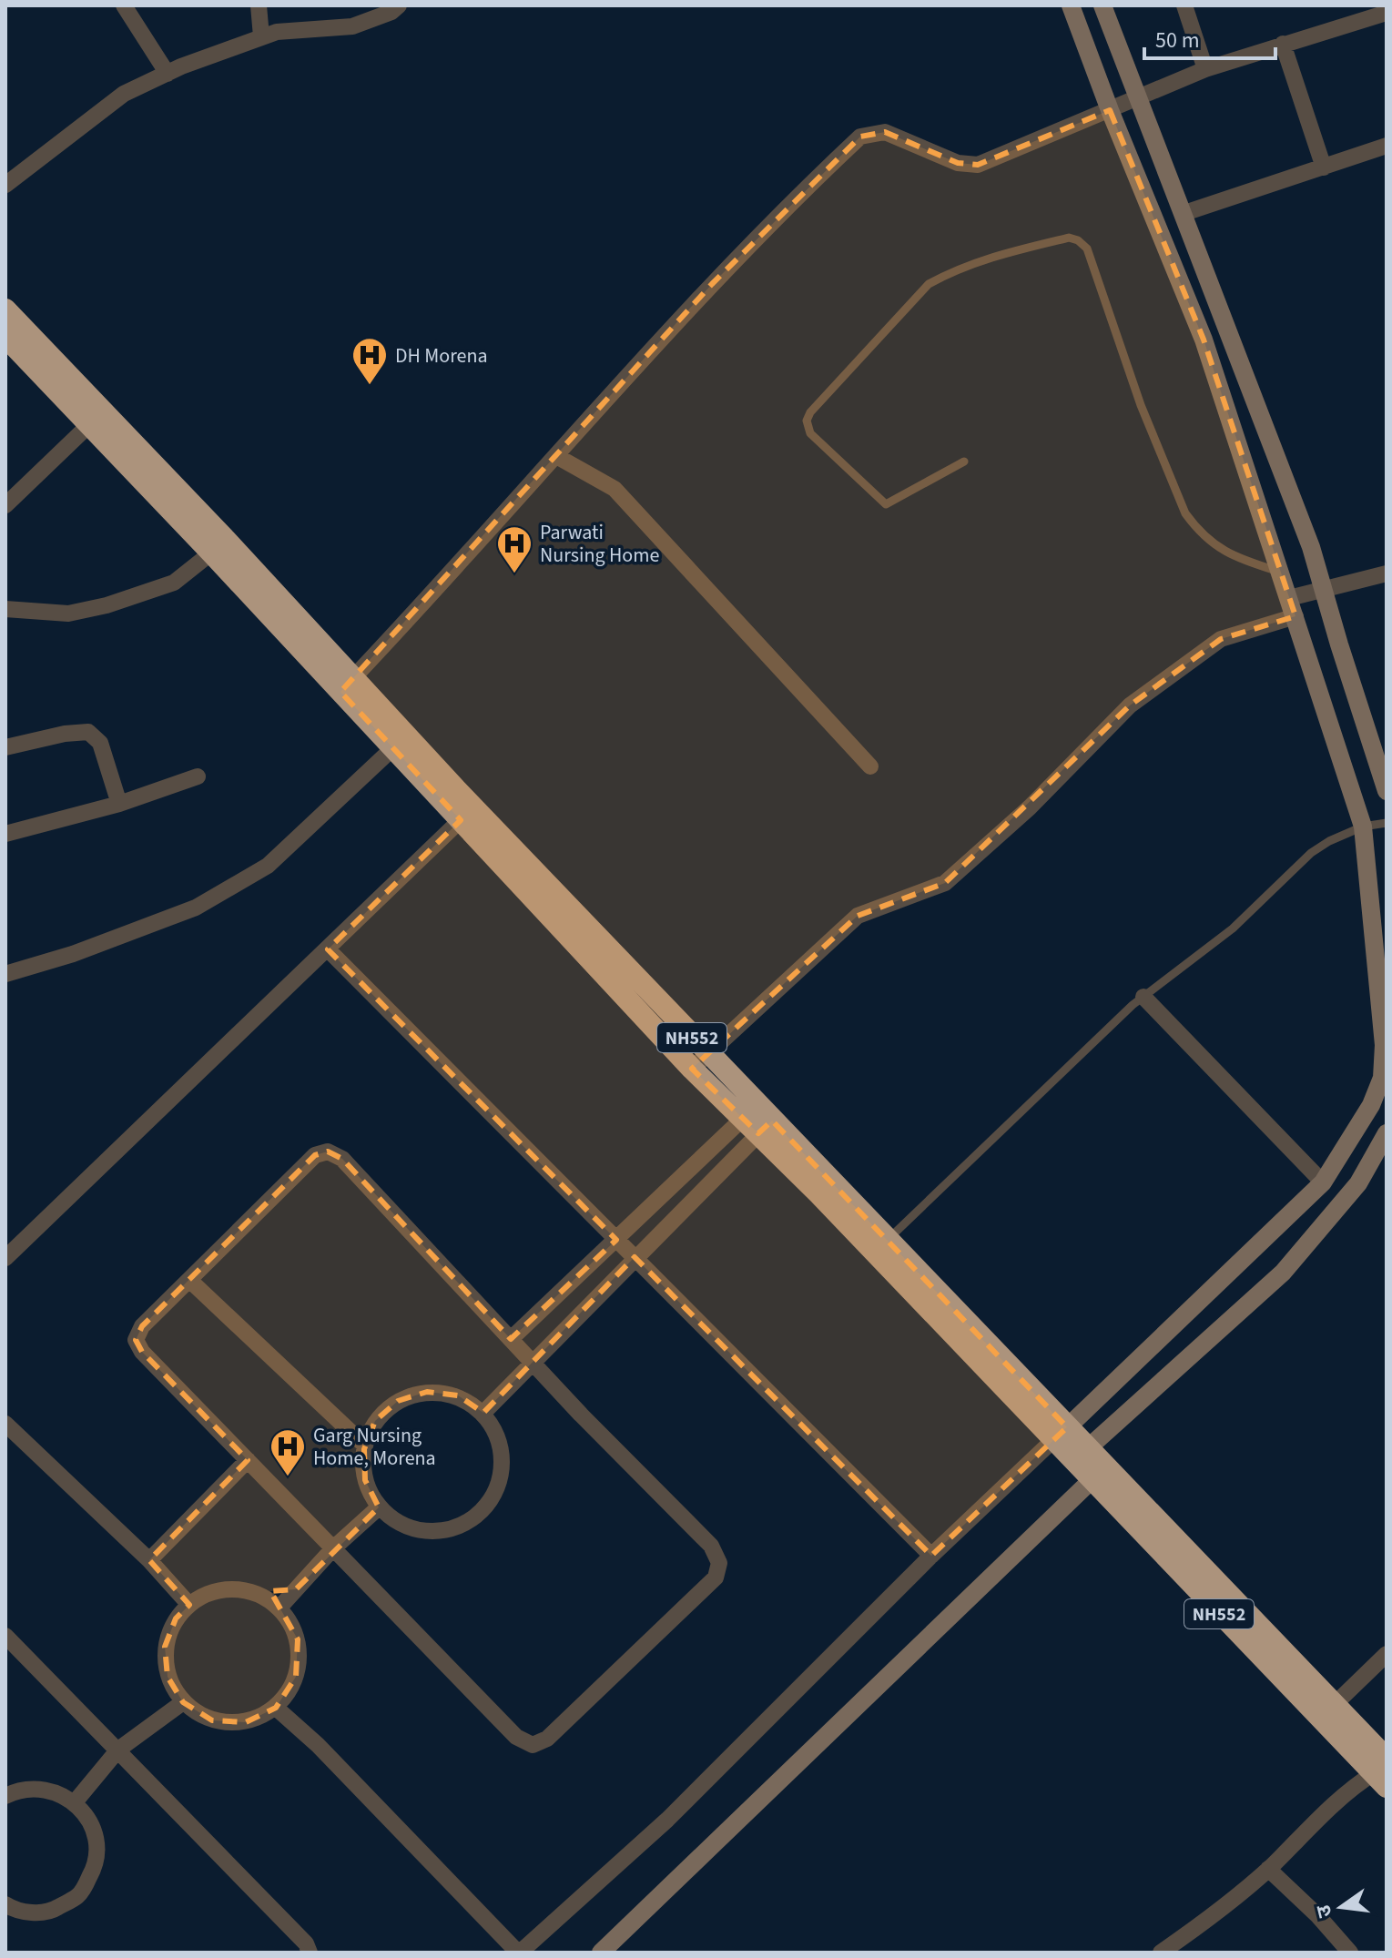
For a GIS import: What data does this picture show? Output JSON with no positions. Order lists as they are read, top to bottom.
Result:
{
  "streets": {
    "highway": ["NH552"]
  },
  "places": {
    "hospital": ["DH Morena", "Parwati Nursing Home", "Garg Nursing Home, Morena"]
  },
  "scale_bar": "50 m",
  "north": "left"
}
